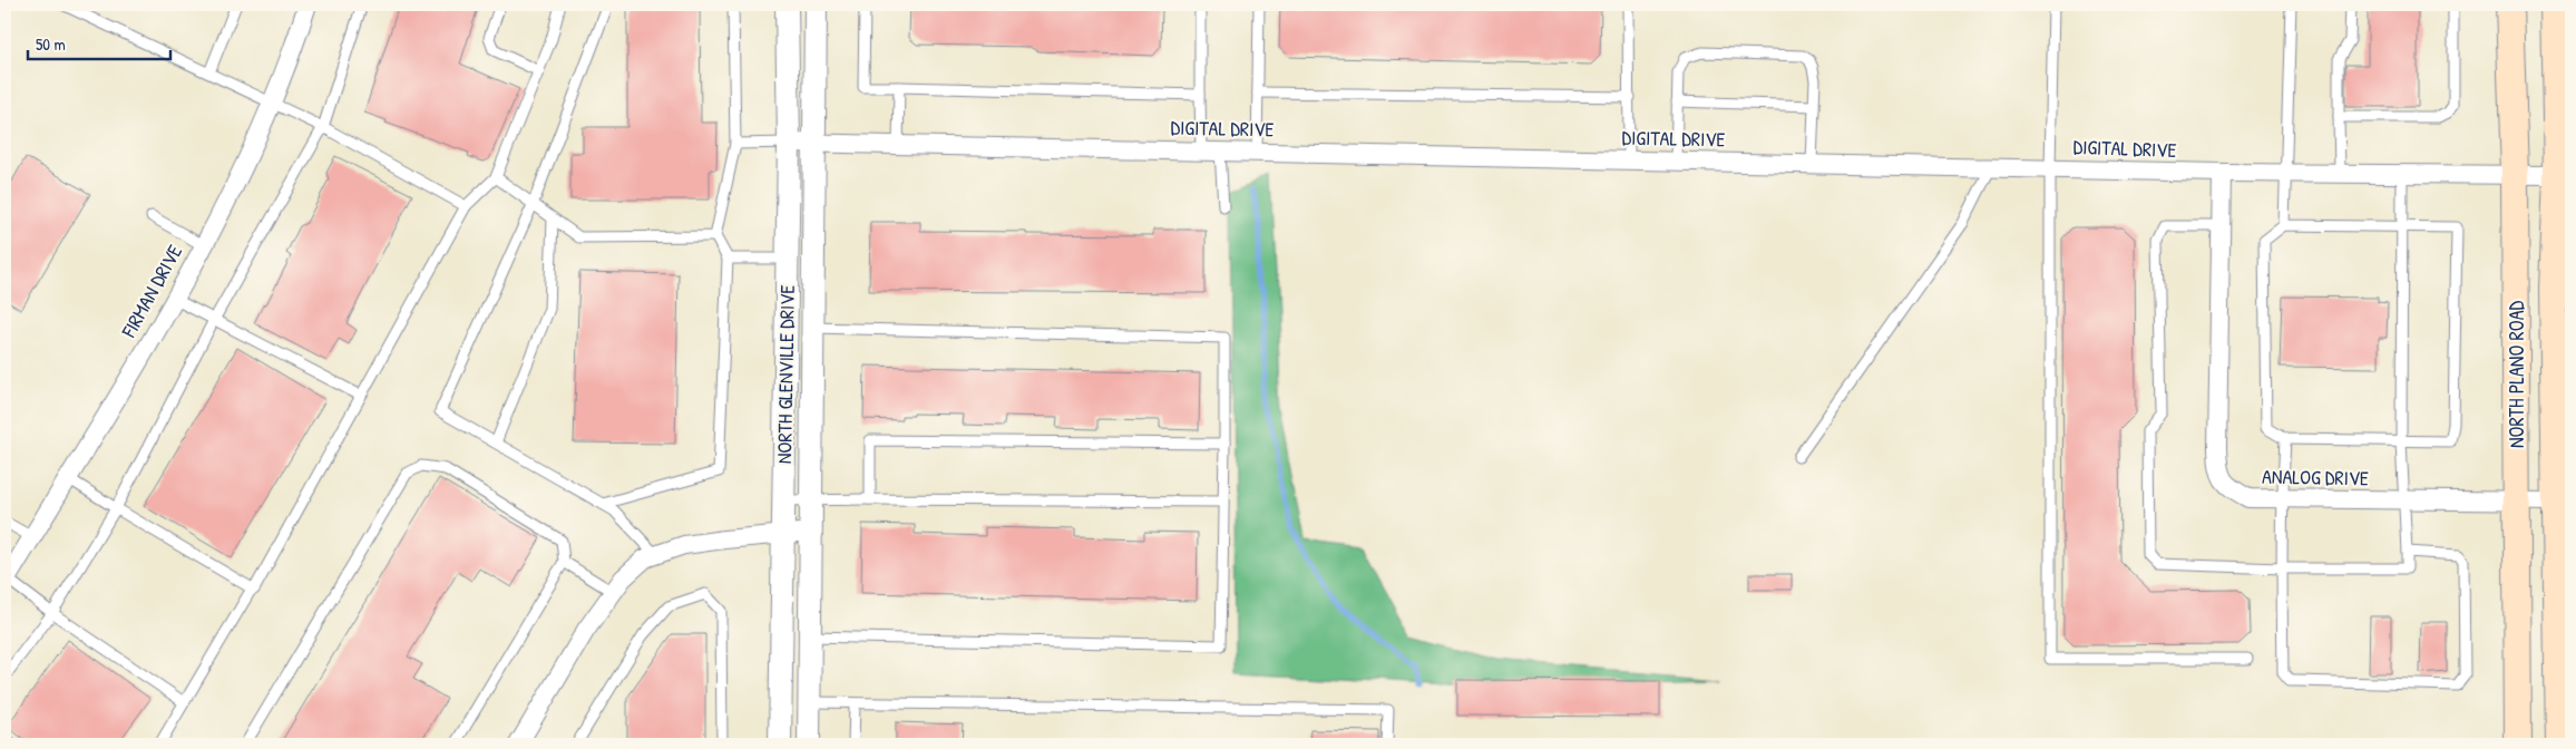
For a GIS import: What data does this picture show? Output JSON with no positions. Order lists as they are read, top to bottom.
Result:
{
  "streets": {
    "main road": ["NORTH PLANO ROAD"],
    "street": [
      "DIGITAL DRIVE",
      "FIRMAN DRIVE",
      "NORTH GLENVILLE DRIVE",
      "ANALOG DRIVE"
    ]
  },
  "crossings": [
    ["DIGITAL DRIVE", "NORTH GLENVILLE DRIVE"],
    ["DIGITAL DRIVE", "NORTH PLANO ROAD"],
    ["DIGITAL DRIVE", "ANALOG DRIVE"],
    ["NORTH PLANO ROAD", "ANALOG DRIVE"]
  ],
  "scale_bar": "50 m"
}
